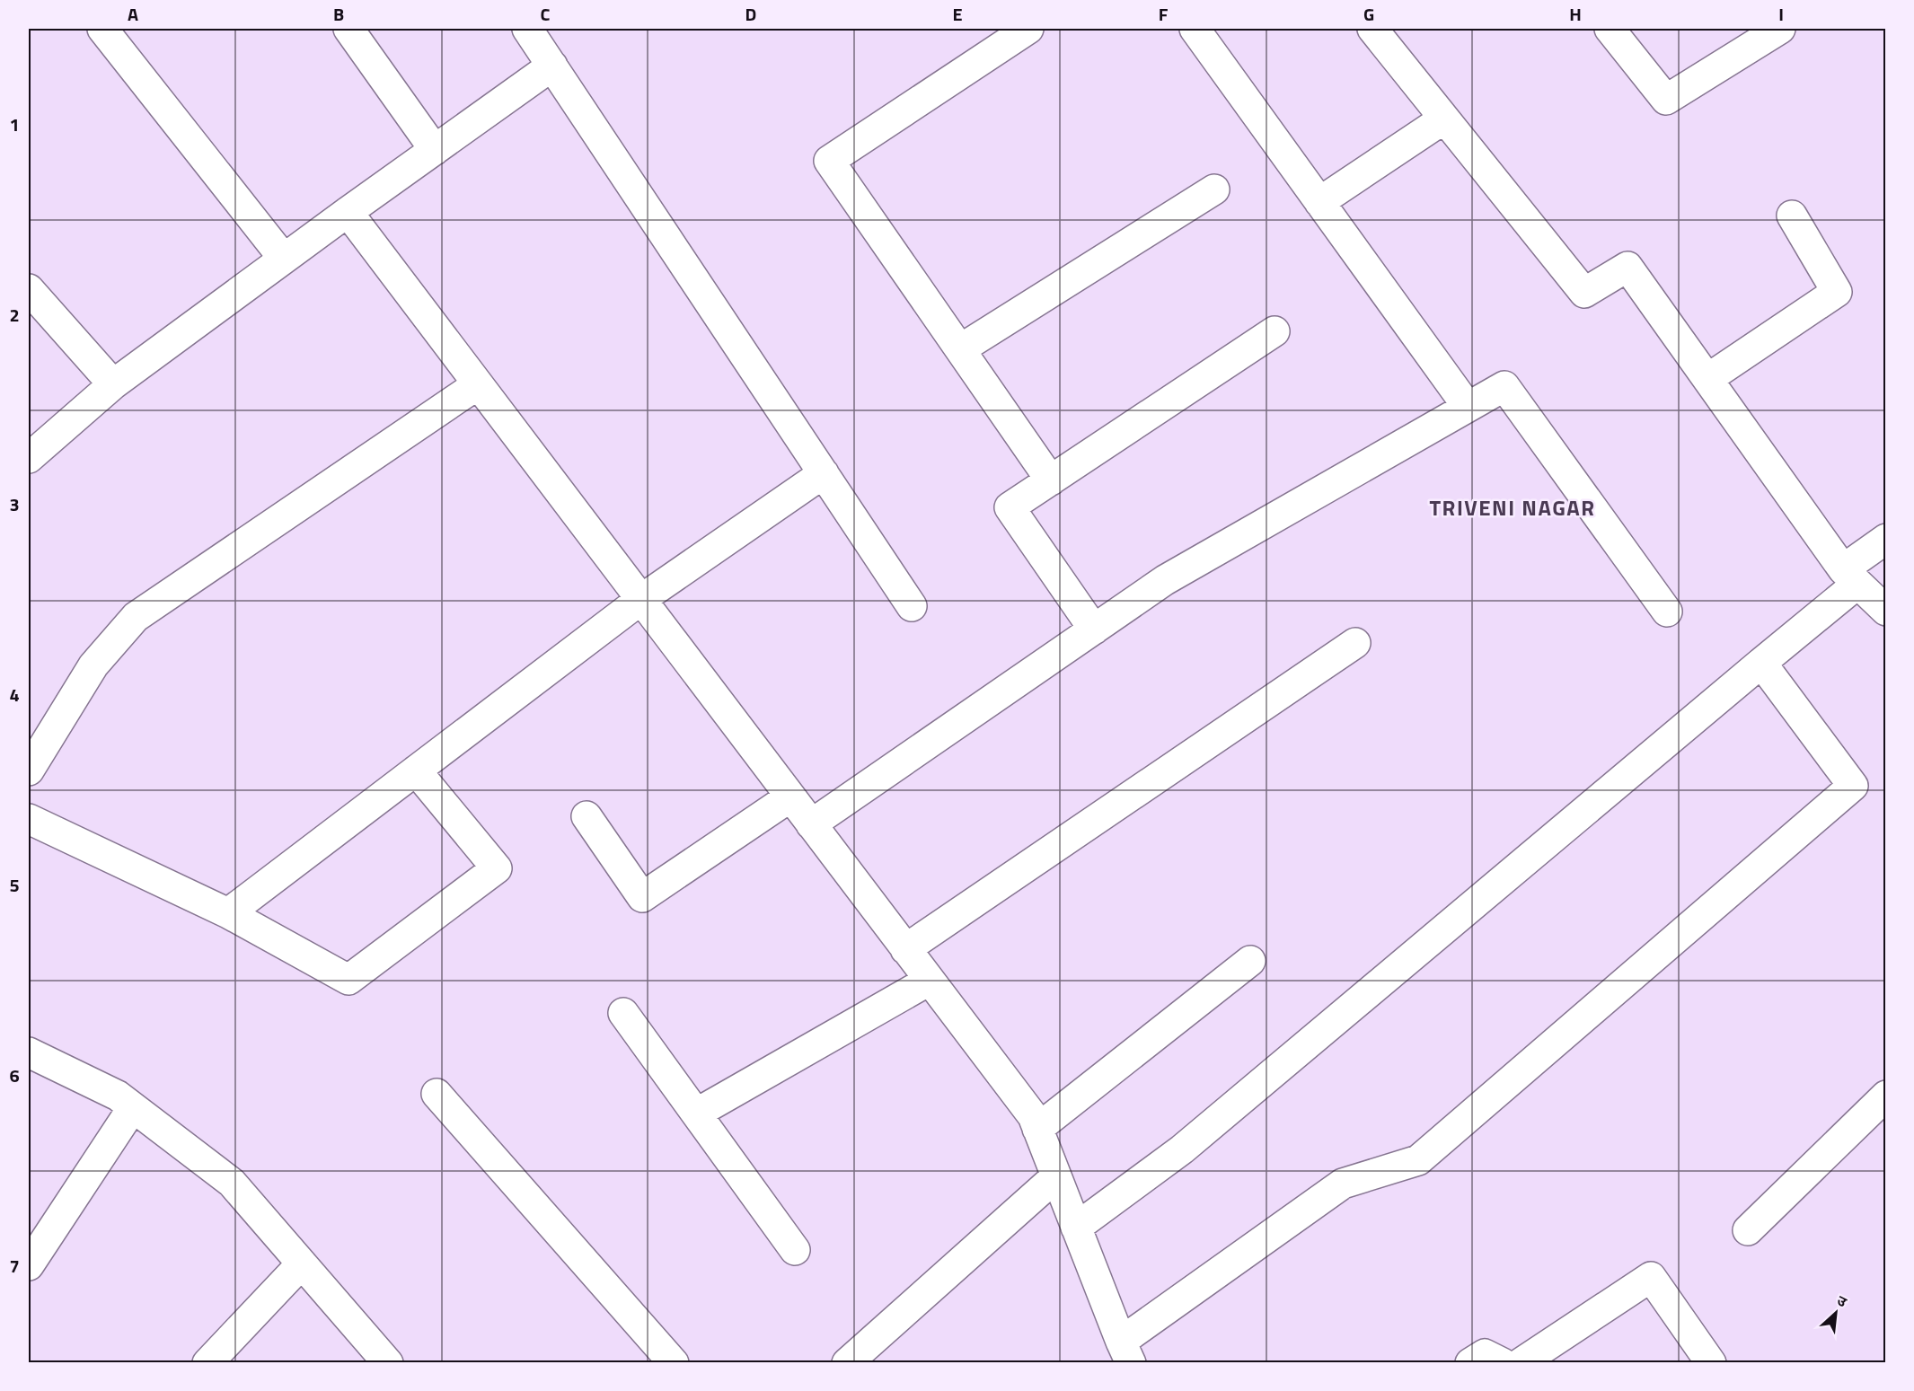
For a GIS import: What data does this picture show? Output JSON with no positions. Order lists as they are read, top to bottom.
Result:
{
  "districts": ["TRIVENI NAGAR"],
  "north": "top right",
  "grid": {
    "columns": [
      "A",
      "B",
      "C",
      "D",
      "E",
      "F",
      "G",
      "H",
      "I"
    ],
    "rows": [
      "1",
      "2",
      "3",
      "4",
      "5",
      "6",
      "7"
    ]
  }
}
